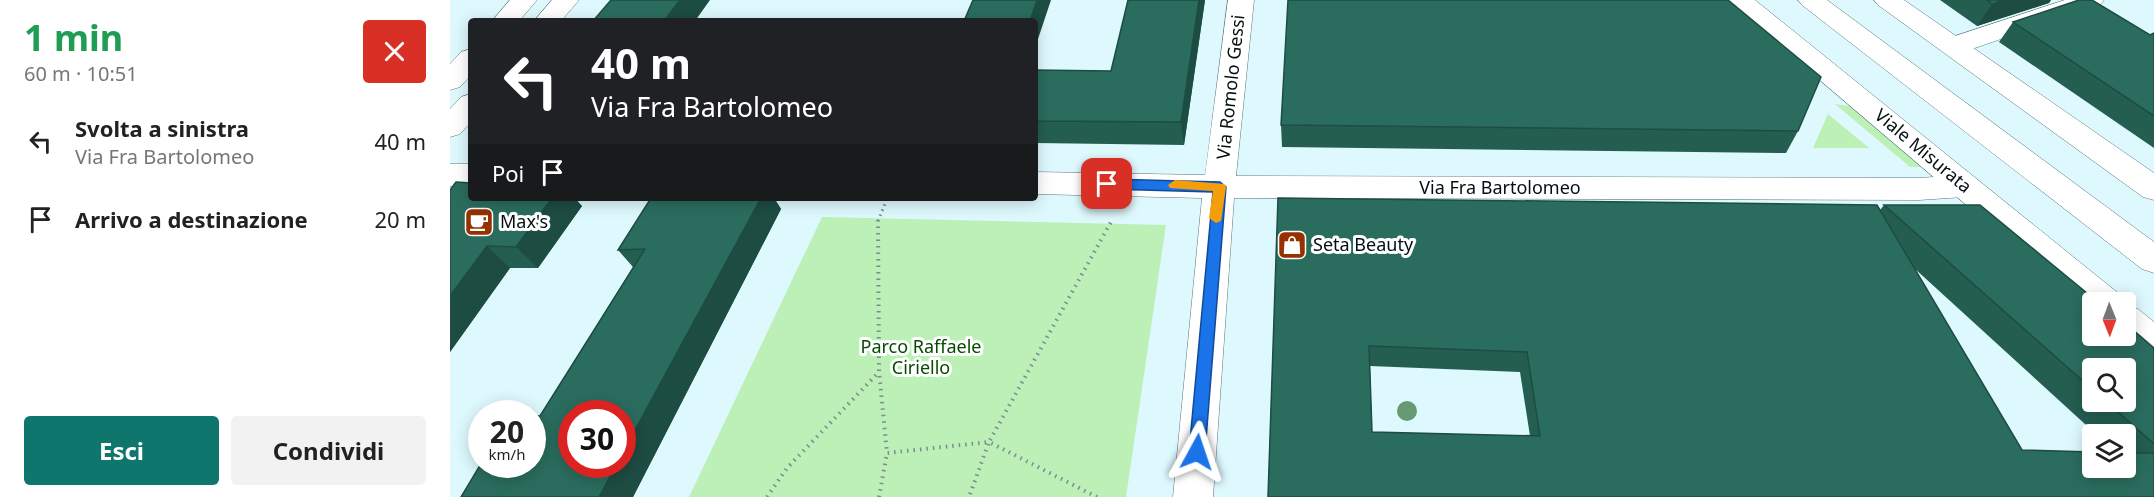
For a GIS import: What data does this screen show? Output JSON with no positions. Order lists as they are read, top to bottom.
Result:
{
  "streets": {
    "street": ["Via Romolo Gessi", "Viale Misurata", "Via Fra Bartolomeo"]
  },
  "crossings": [
    ["Via Romolo Gessi", "Via Fra Bartolomeo"],
    ["Viale Misurata", "Via Fra Bartolomeo"]
  ],
  "parks": ["Parco Raffaele Ciriello"],
  "places": {
    "cafe": ["Max's"],
    "shop": ["Seta Beauty"]
  },
  "north": "bottom",
  "page": {
    "heading": ["1 min", "60 m · 10:51"],
    "turn": ["40 m", "Via Fra Bartolomeo"],
    "list": [
      {
        "name": "Svolta a sinistra",
        "note": "Via Fra Bartolomeo",
        "value": "40 m"
      },
      {
        "name": "Arrivo a destinazione",
        "value": "20 m"
      }
    ],
    "then": "Poi",
    "speed": "20 km/h",
    "limit": "30",
    "buttons": ["Esci", "Condividi"]
  }
}
